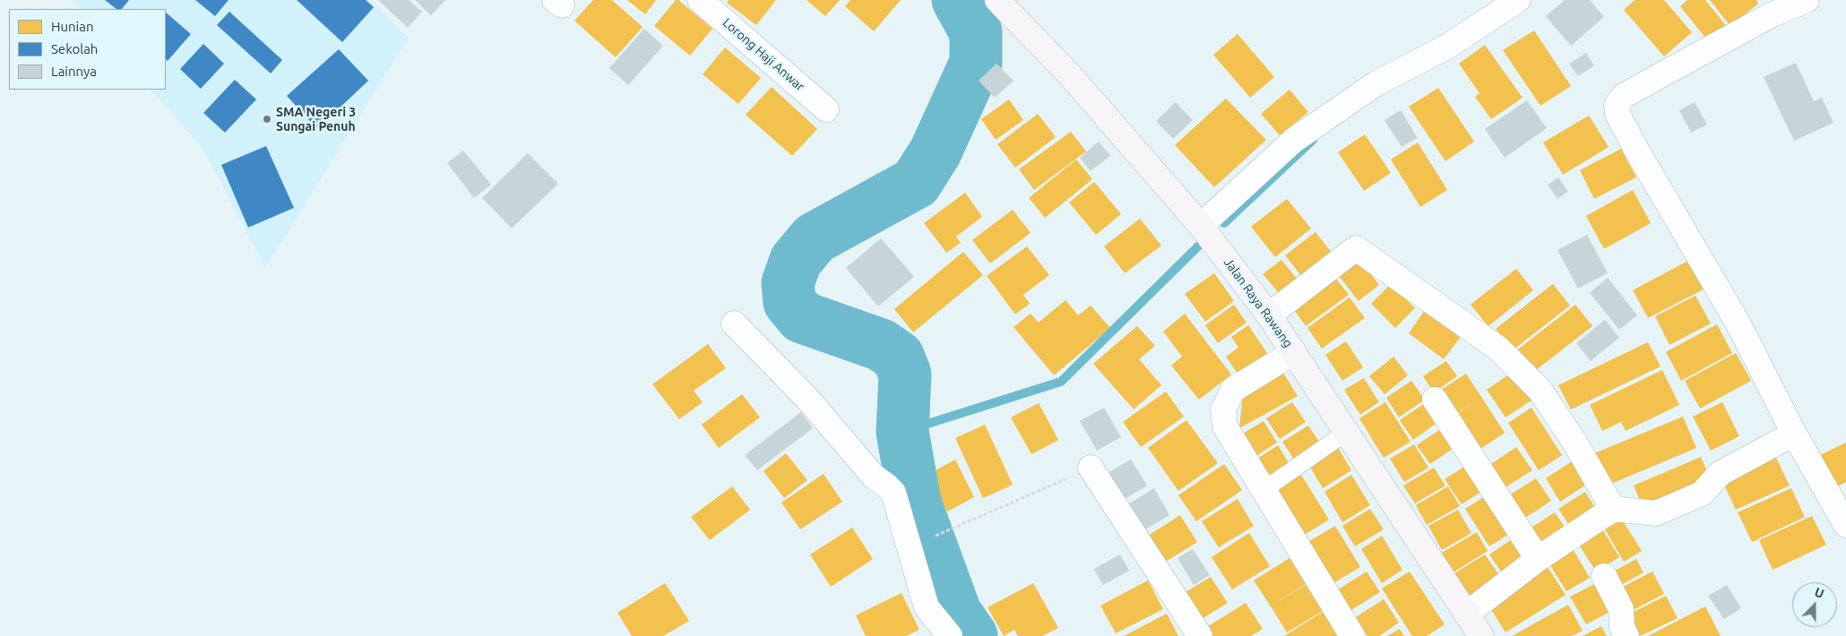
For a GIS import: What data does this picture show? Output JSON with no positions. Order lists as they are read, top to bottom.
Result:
{
  "streets": {
    "main road": ["Jalan Raya Rawang"],
    "street": ["Lorong Haji Anwar"]
  },
  "places": ["SMA Negeri 3 Sungai Penuh"],
  "legend": ["Hunian", "Sekolah", "Lainnya"],
  "north": "top"
}
